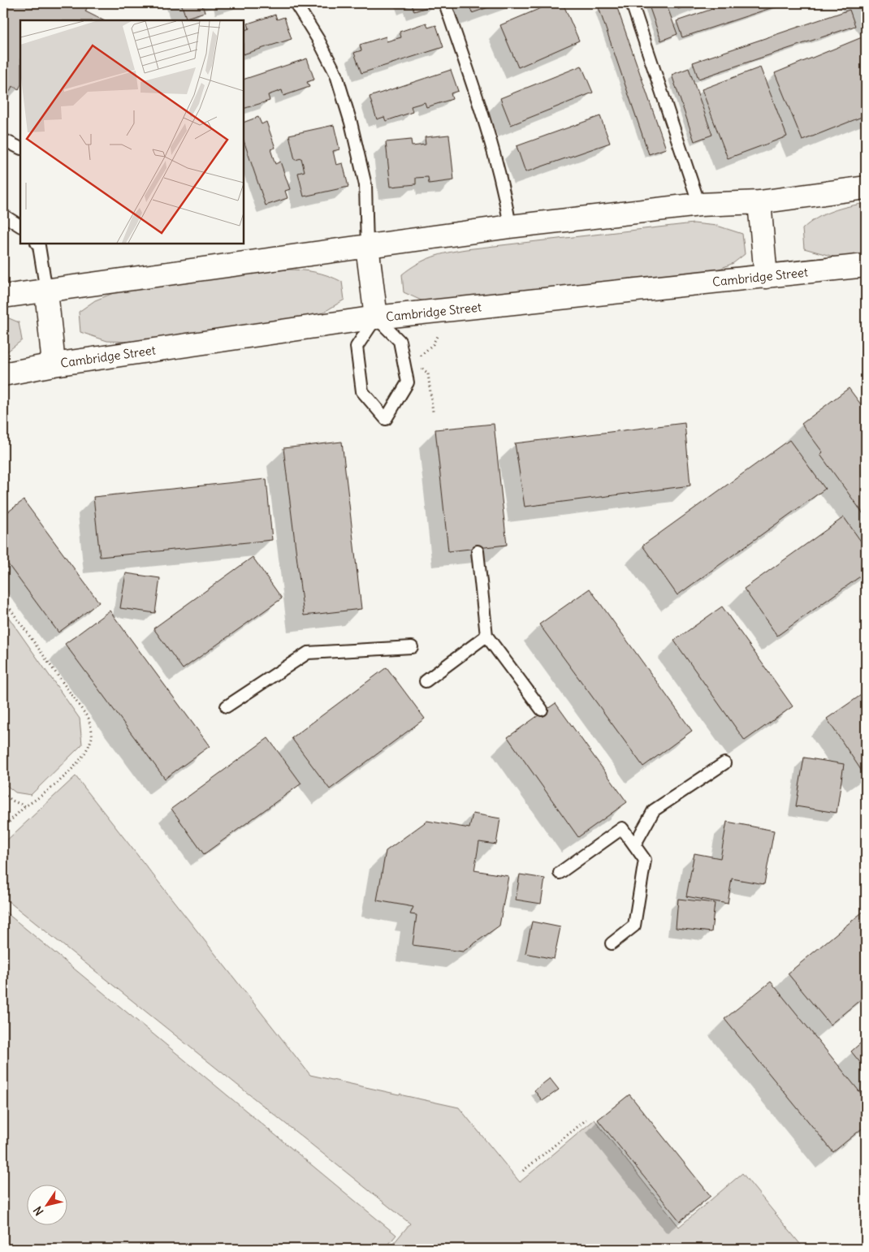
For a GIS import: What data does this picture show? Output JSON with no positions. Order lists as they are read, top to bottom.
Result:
{
  "streets": {
    "street": ["Cambridge Street"]
  },
  "north": "bottom left"
}
